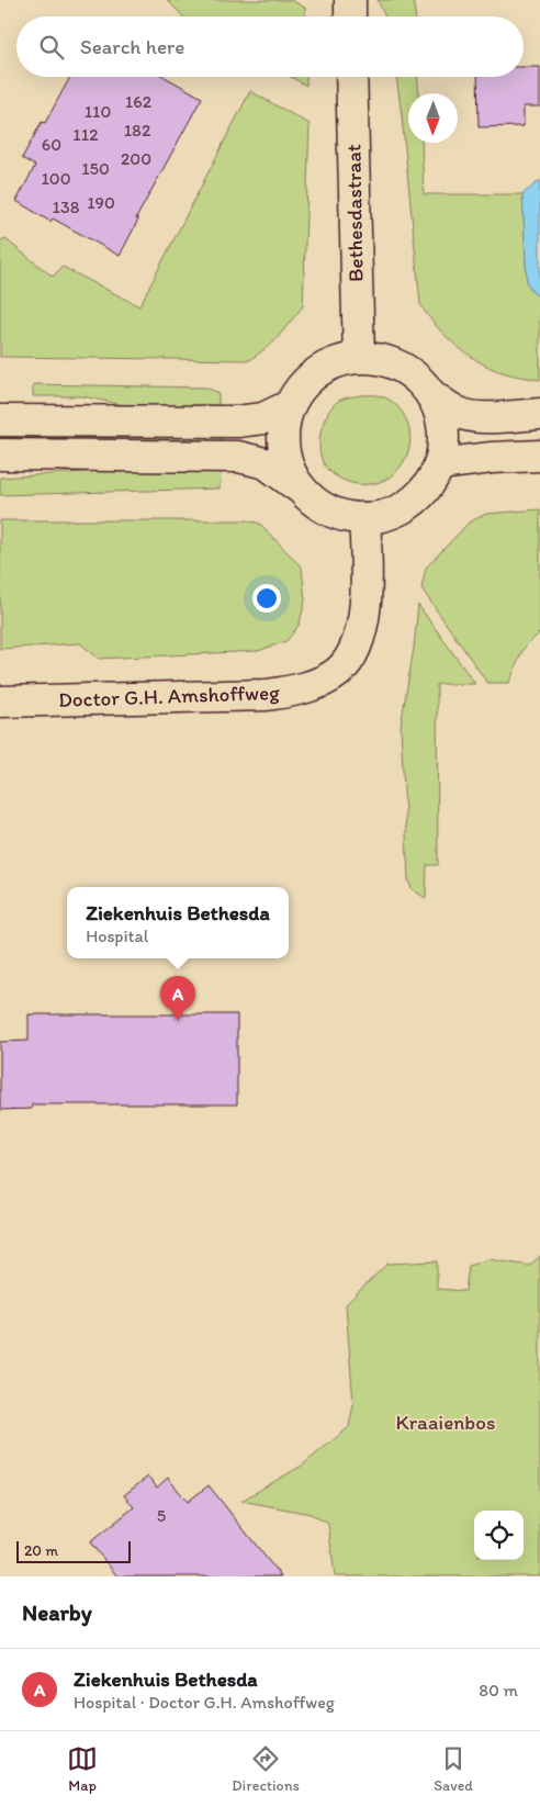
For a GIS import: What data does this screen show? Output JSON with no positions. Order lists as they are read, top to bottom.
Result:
{
  "streets": {
    "street": ["Bethesdastraat", "Doctor G.H. Amshoffweg"]
  },
  "crossings": [
    ["Bethesdastraat", "Doctor G.H. Amshoffweg"]
  ],
  "parks": ["Kraaienbos"],
  "house_numbers": [
    "162",
    "110",
    "182",
    "112",
    "60",
    "200",
    "150",
    "100",
    "190",
    "138",
    "5"
  ],
  "scale_bar": "20 m",
  "north": "bottom",
  "page": {
    "search": "Search here",
    "popup": ["Ziekenhuis Bethesda", "Hospital"],
    "pins": "A",
    "scale": "20 m",
    "heading": "Nearby",
    "list": [
      {
        "mark": "A",
        "name": "Ziekenhuis Bethesda",
        "note": "Hospital · Doctor G.H. Amshoffweg",
        "value": "80 m"
      }
    ],
    "nav": ["Map", "Directions", "Saved"]
  }
}
